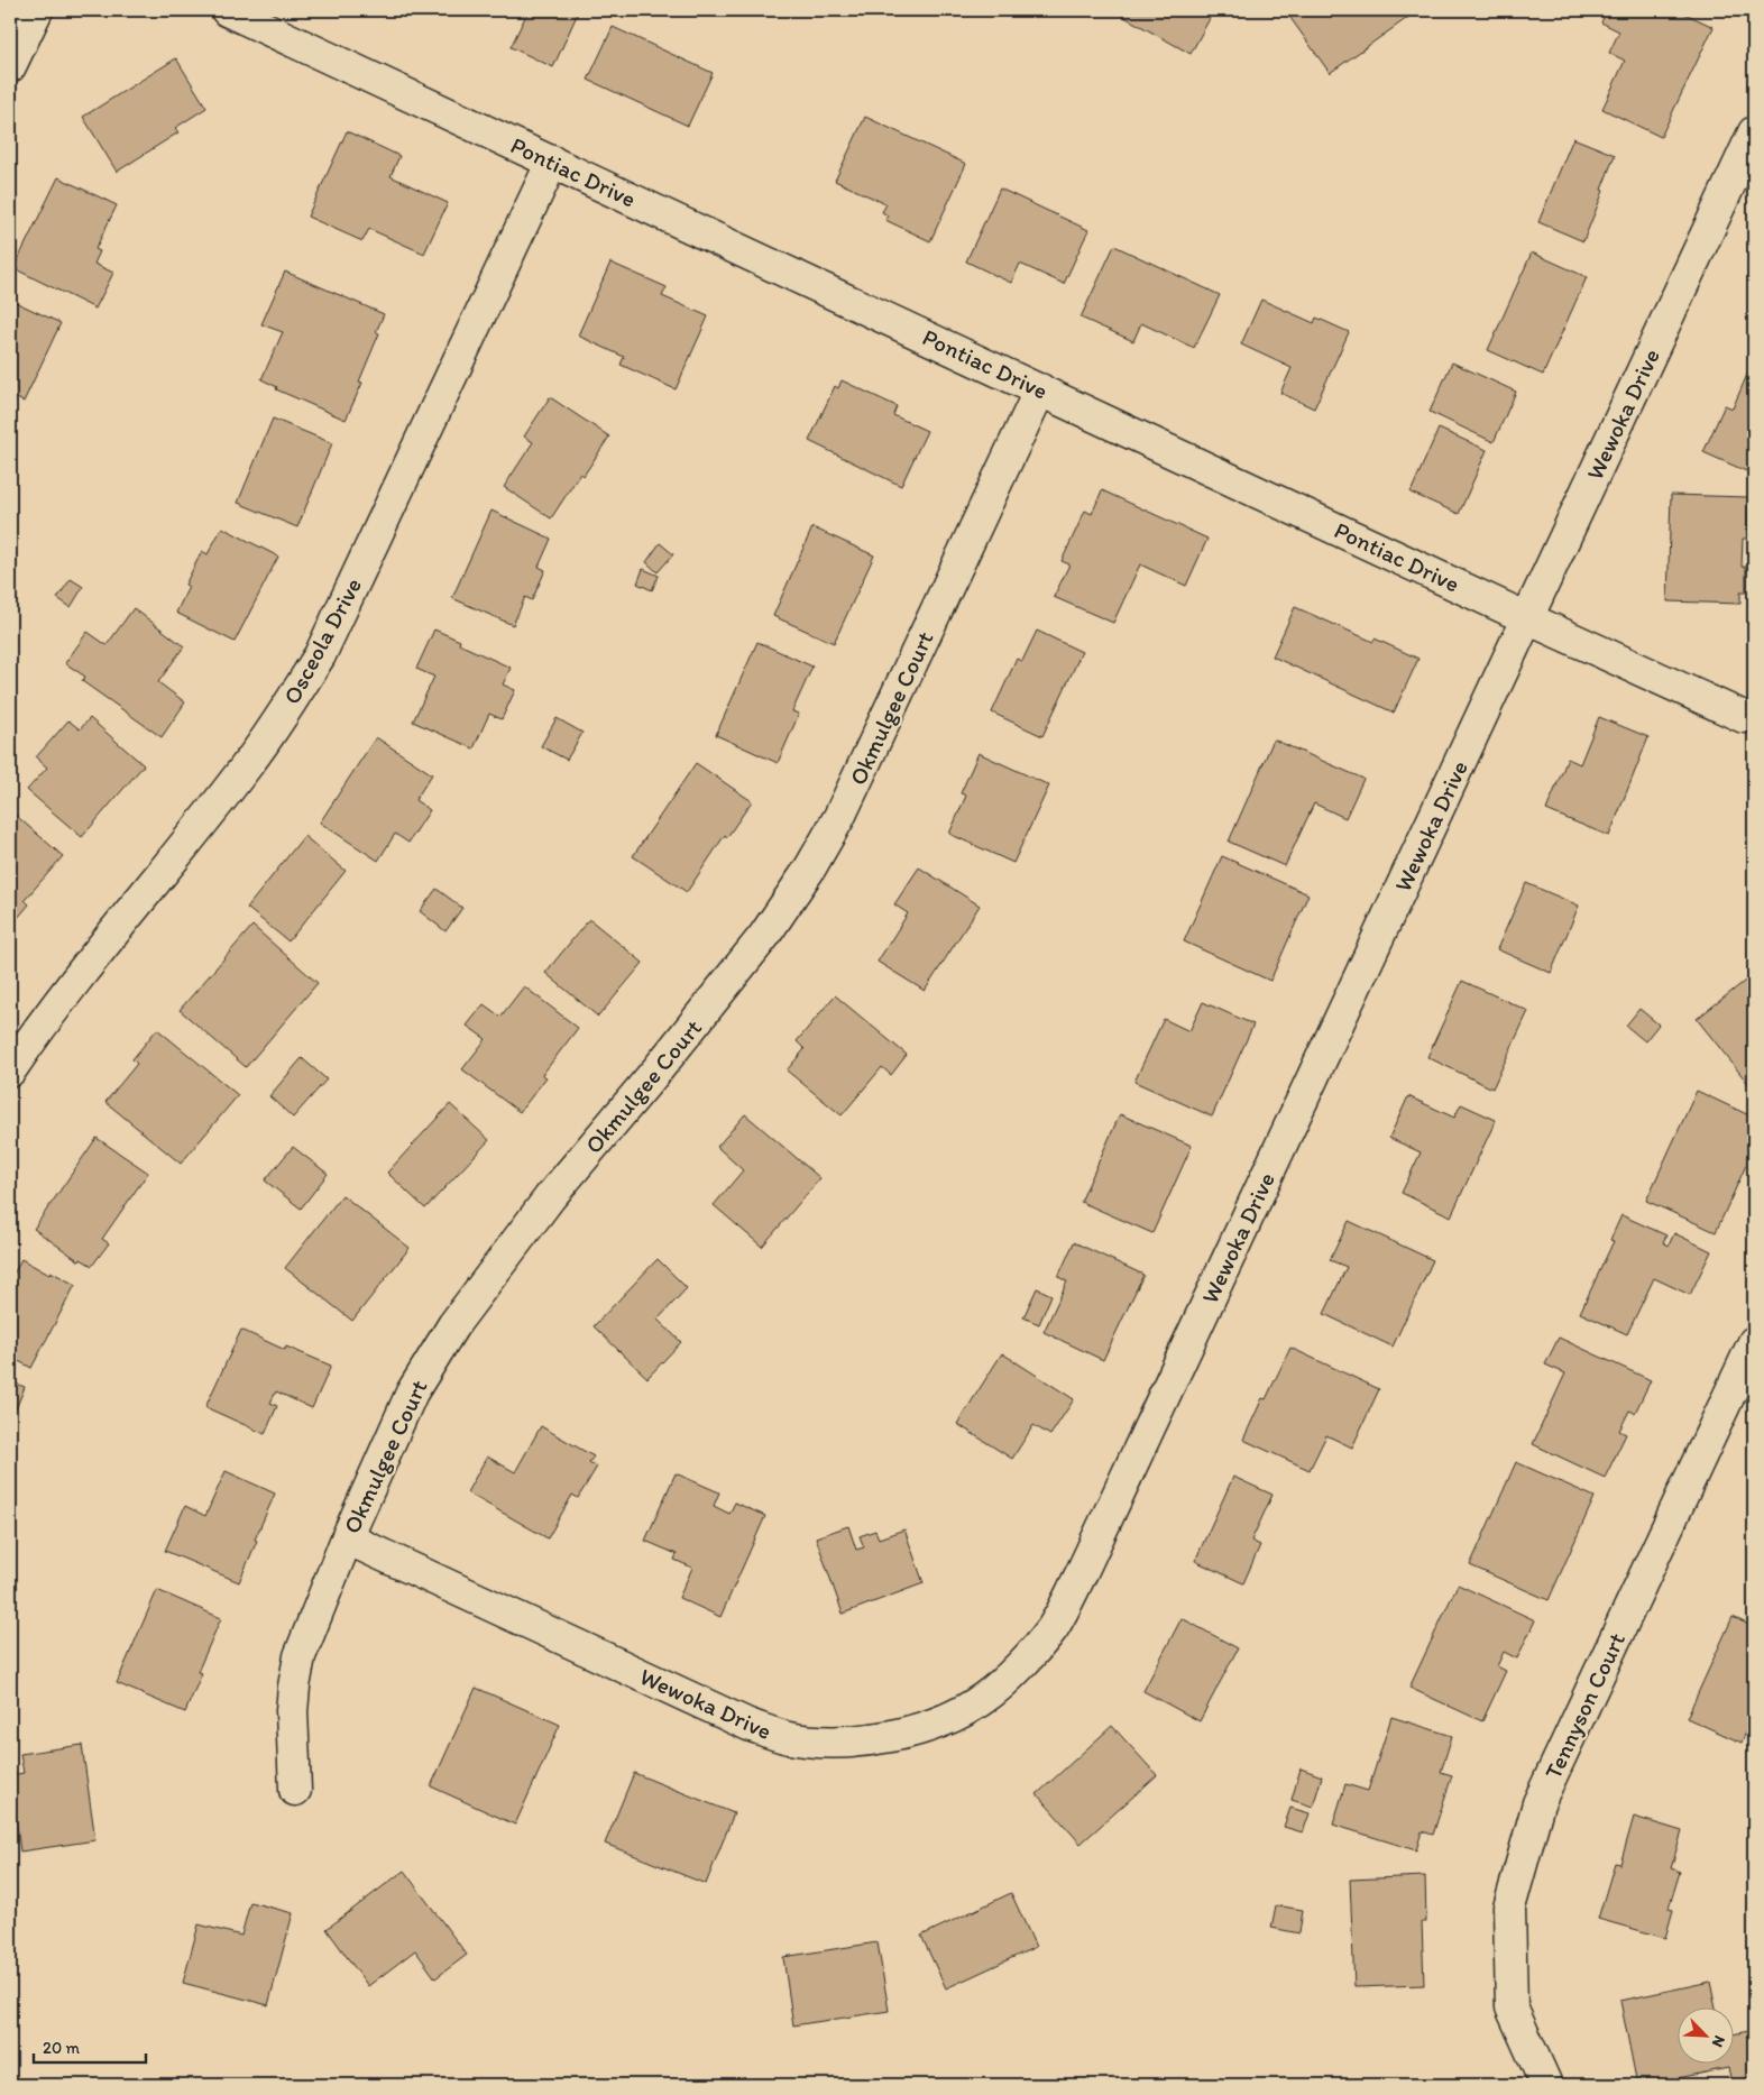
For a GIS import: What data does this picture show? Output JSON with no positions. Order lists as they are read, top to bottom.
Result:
{
  "streets": {
    "street": [
      "Pontiac Drive",
      "Wewoka Drive",
      "Osceola Drive",
      "Okmulgee Court",
      "Tennyson Court"
    ]
  },
  "crossings": [
    ["Pontiac Drive", "Wewoka Drive"],
    ["Pontiac Drive", "Osceola Drive"],
    ["Pontiac Drive", "Okmulgee Court"],
    ["Wewoka Drive", "Okmulgee Court"]
  ],
  "scale_bar": "20 m",
  "north": "bottom right"
}
